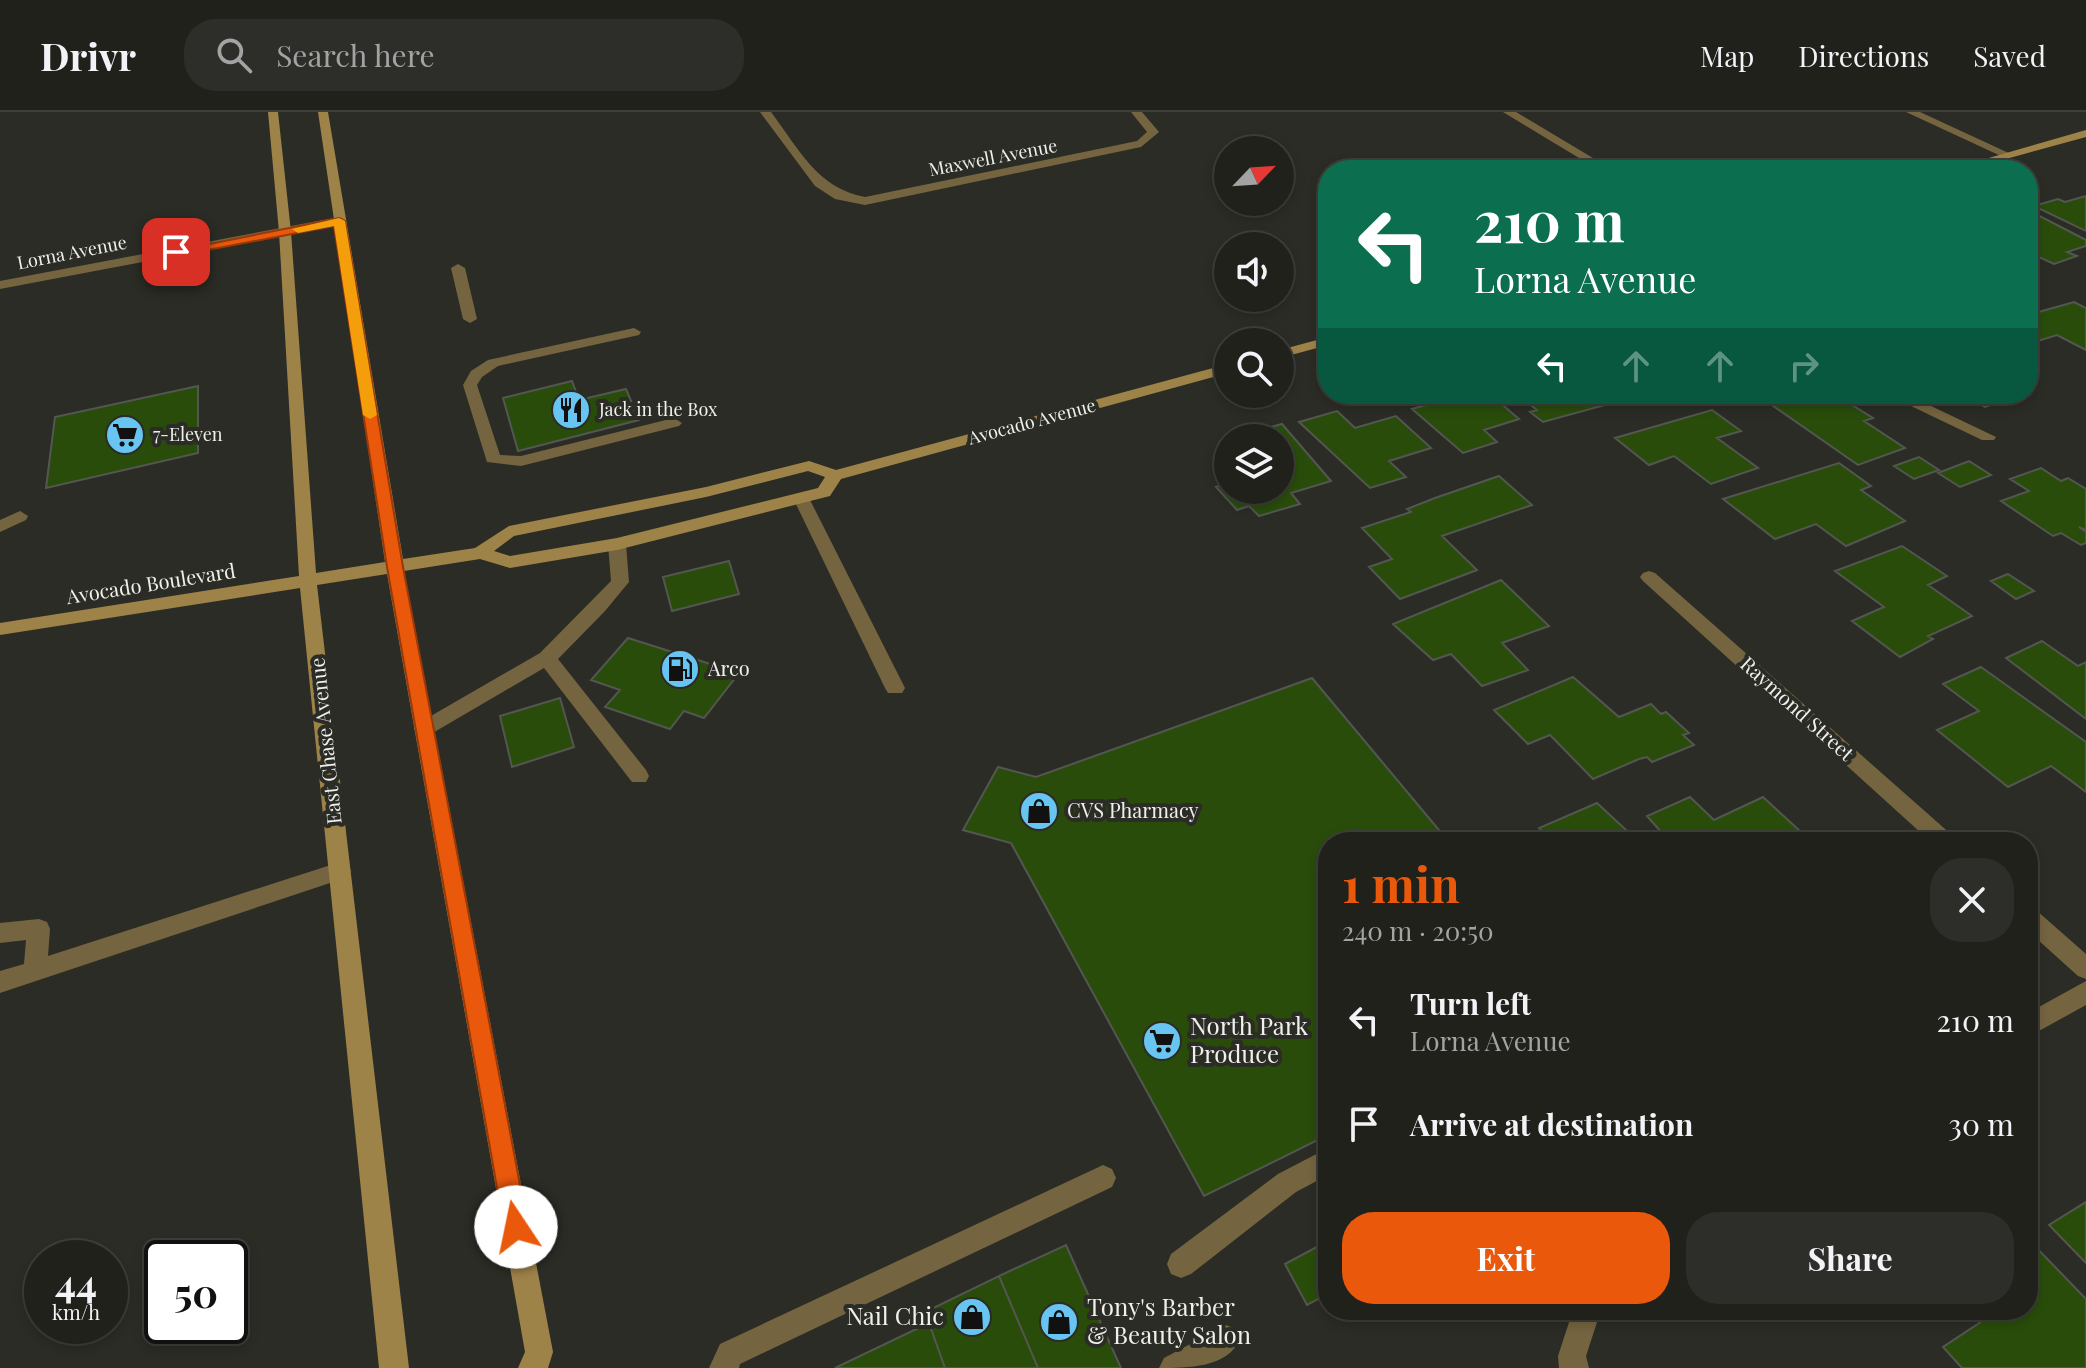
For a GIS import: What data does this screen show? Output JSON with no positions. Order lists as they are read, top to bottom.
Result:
{
  "streets": {
    "main road": ["Avocado Avenue", "Avocado Boulevard", "East Chase Avenue"],
    "street": ["Maxwell Avenue", "Lorna Avenue", "Raymond Street"]
  },
  "crossings": [
    ["Lorna Avenue", "East Chase Avenue"],
    ["Avocado Avenue", "Avocado Boulevard"],
    ["Avocado Avenue", "East Chase Avenue"],
    ["Avocado Boulevard", "East Chase Avenue"]
  ],
  "places": {
    "restaurant": ["Jack in the Box"],
    "supermarket": ["7-Eleven", "North Park Produce"],
    "fuel station": ["Arco"],
    "shop": ["CVS Pharmacy", "Nail Chic", "Tony's Barber & Beauty Salon"]
  },
  "north": "top right",
  "page": {
    "header": "Drivr",
    "search": "Search here",
    "nav": ["Map", "Directions", "Saved"],
    "turn": ["210 m", "Lorna Avenue"],
    "heading": ["1 min", "240 m · 20:50"],
    "list": [
      {
        "name": "Turn left",
        "note": "Lorna Avenue",
        "value": "210 m"
      },
      {
        "name": "Arrive at destination",
        "value": "30 m"
      }
    ],
    "buttons": ["Exit", "Share"],
    "speed": "44 km/h",
    "limit": "50"
  }
}
